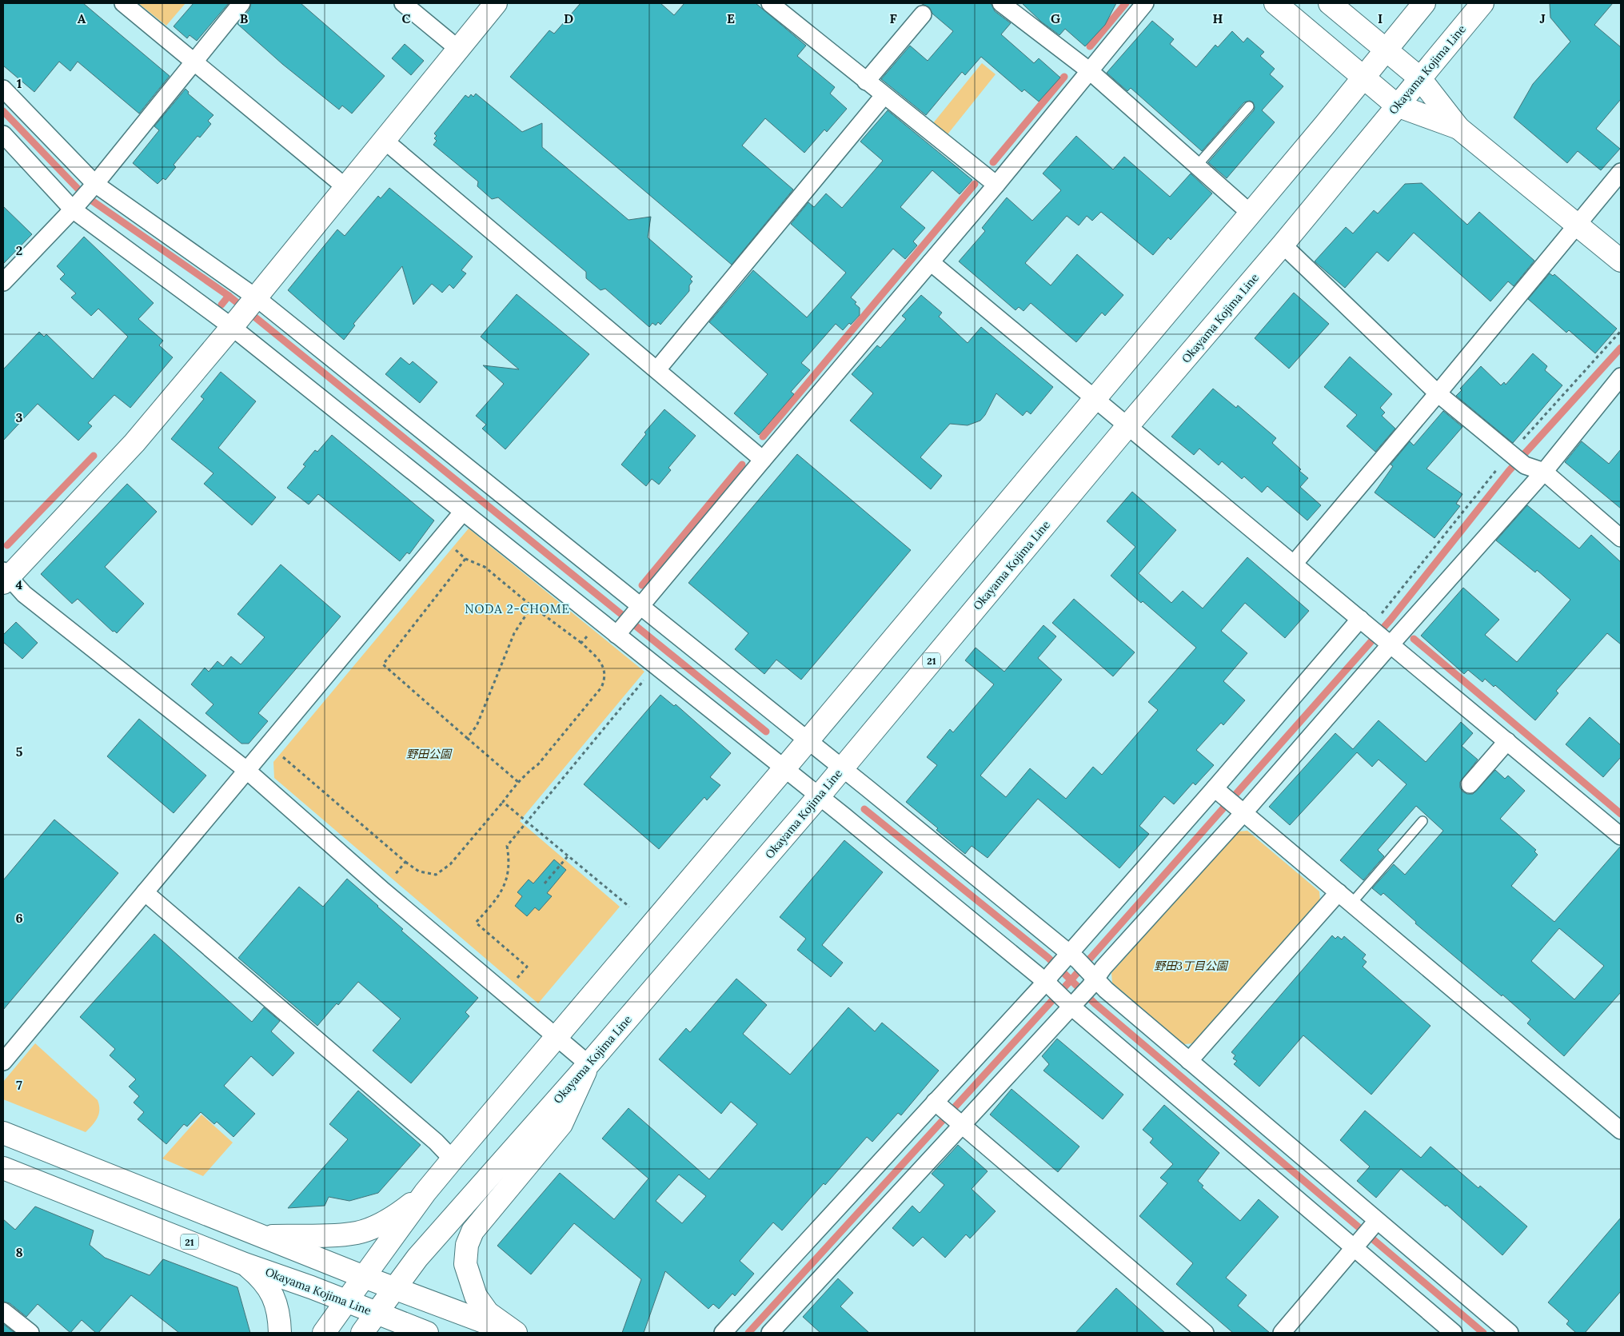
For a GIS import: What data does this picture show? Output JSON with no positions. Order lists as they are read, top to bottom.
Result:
{
  "streets": {
    "main road": ["Okayama Kojima Line", "21"]
  },
  "districts": ["NODA 2-CHOME"],
  "parks": ["野田公園", "野田3丁目公園"],
  "grid": {
    "columns": [
      "A",
      "B",
      "C",
      "D",
      "E",
      "F",
      "G",
      "H",
      "I",
      "J"
    ],
    "rows": [
      "1",
      "2",
      "3",
      "4",
      "5",
      "6",
      "7",
      "8"
    ]
  }
}
